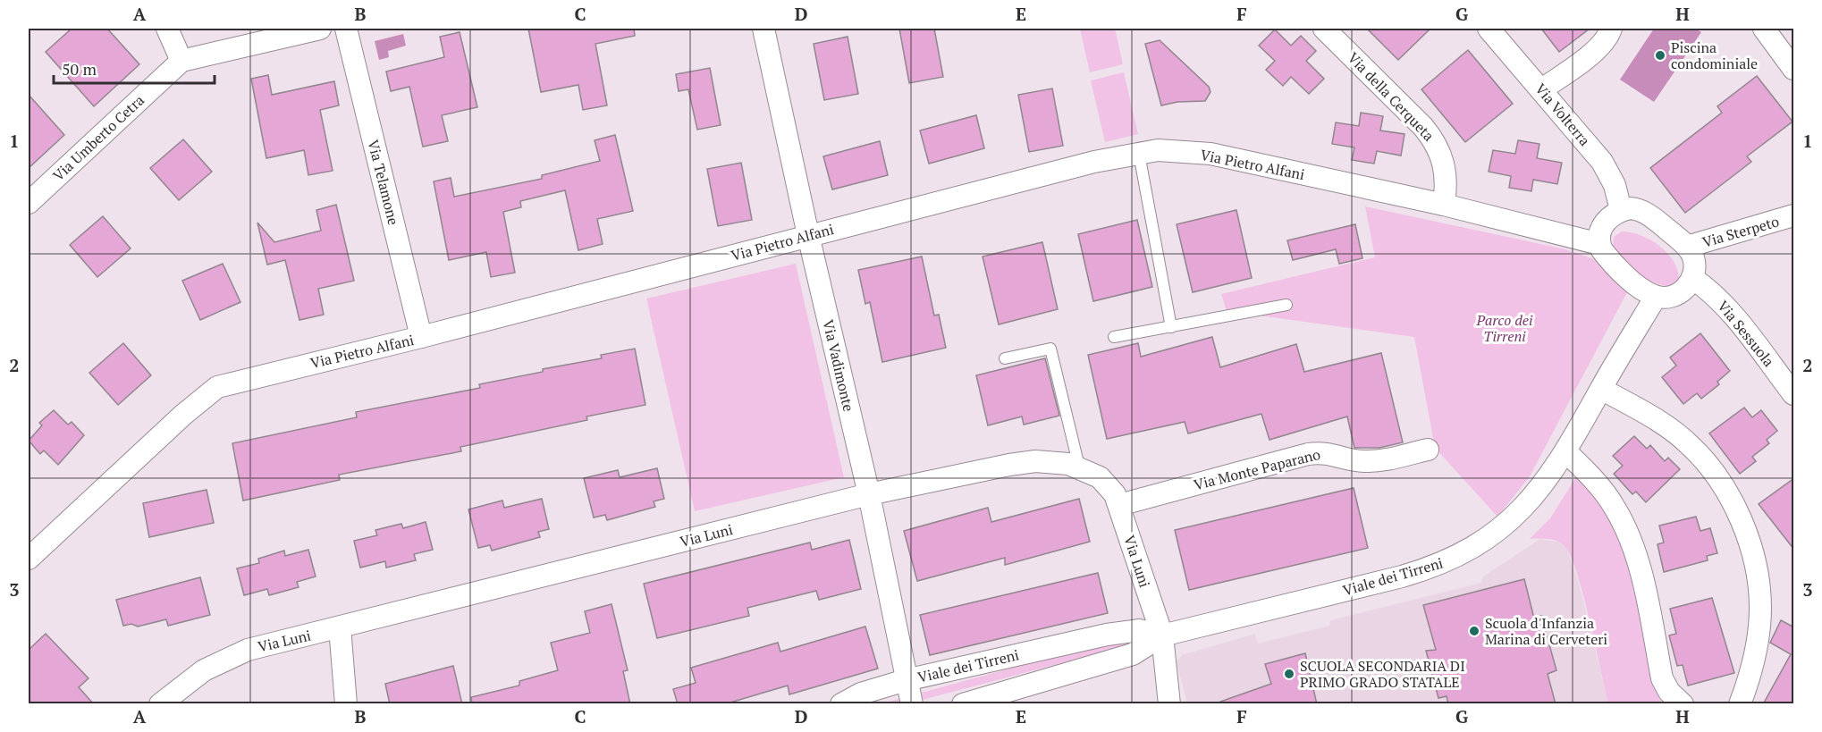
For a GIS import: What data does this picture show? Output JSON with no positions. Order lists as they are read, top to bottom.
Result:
{
  "streets": {
    "street": [
      "Via della Cerqueta",
      "Via Volterra",
      "Via Umberto Cetra",
      "Via Pietro Alfani",
      "Via Telamone",
      "Via Sterpeto",
      "Via Sessuola",
      "Via Vadimonte",
      "Via Monte Paparano",
      "Via Luni",
      "Viale dei Tirreni"
    ]
  },
  "crossings": [
    ["Via della Cerqueta", "Via Pietro Alfani"],
    ["Via Volterra", "Via Pietro Alfani"],
    ["Via Volterra", "Via Sterpeto"],
    ["Via Volterra", "Via Sessuola"],
    ["Via Volterra", "Viale dei Tirreni"],
    ["Via Pietro Alfani", "Via Telamone"],
    ["Via Pietro Alfani", "Via Sterpeto"],
    ["Via Pietro Alfani", "Via Sessuola"],
    ["Via Pietro Alfani", "Via Vadimonte"],
    ["Via Pietro Alfani", "Viale dei Tirreni"],
    ["Via Sterpeto", "Via Sessuola"],
    ["Via Sterpeto", "Viale dei Tirreni"],
    ["Via Sessuola", "Viale dei Tirreni"],
    ["Via Vadimonte", "Via Luni"],
    ["Via Vadimonte", "Viale dei Tirreni"],
    ["Via Monte Paparano", "Via Luni"],
    ["Via Luni", "Viale dei Tirreni"]
  ],
  "parks": ["Parco dei Tirreni"],
  "places": ["Piscina condominiale", "Scuola d'Infanzia Marina di Cerveteri", "SCUOLA SECONDARIA DI PRIMO GRADO STATALE"],
  "scale_bar": "50 m",
  "grid": {
    "columns": [
      "A",
      "B",
      "C",
      "D",
      "E",
      "F",
      "G",
      "H"
    ],
    "rows": ["1", "2", "3"]
  }
}
